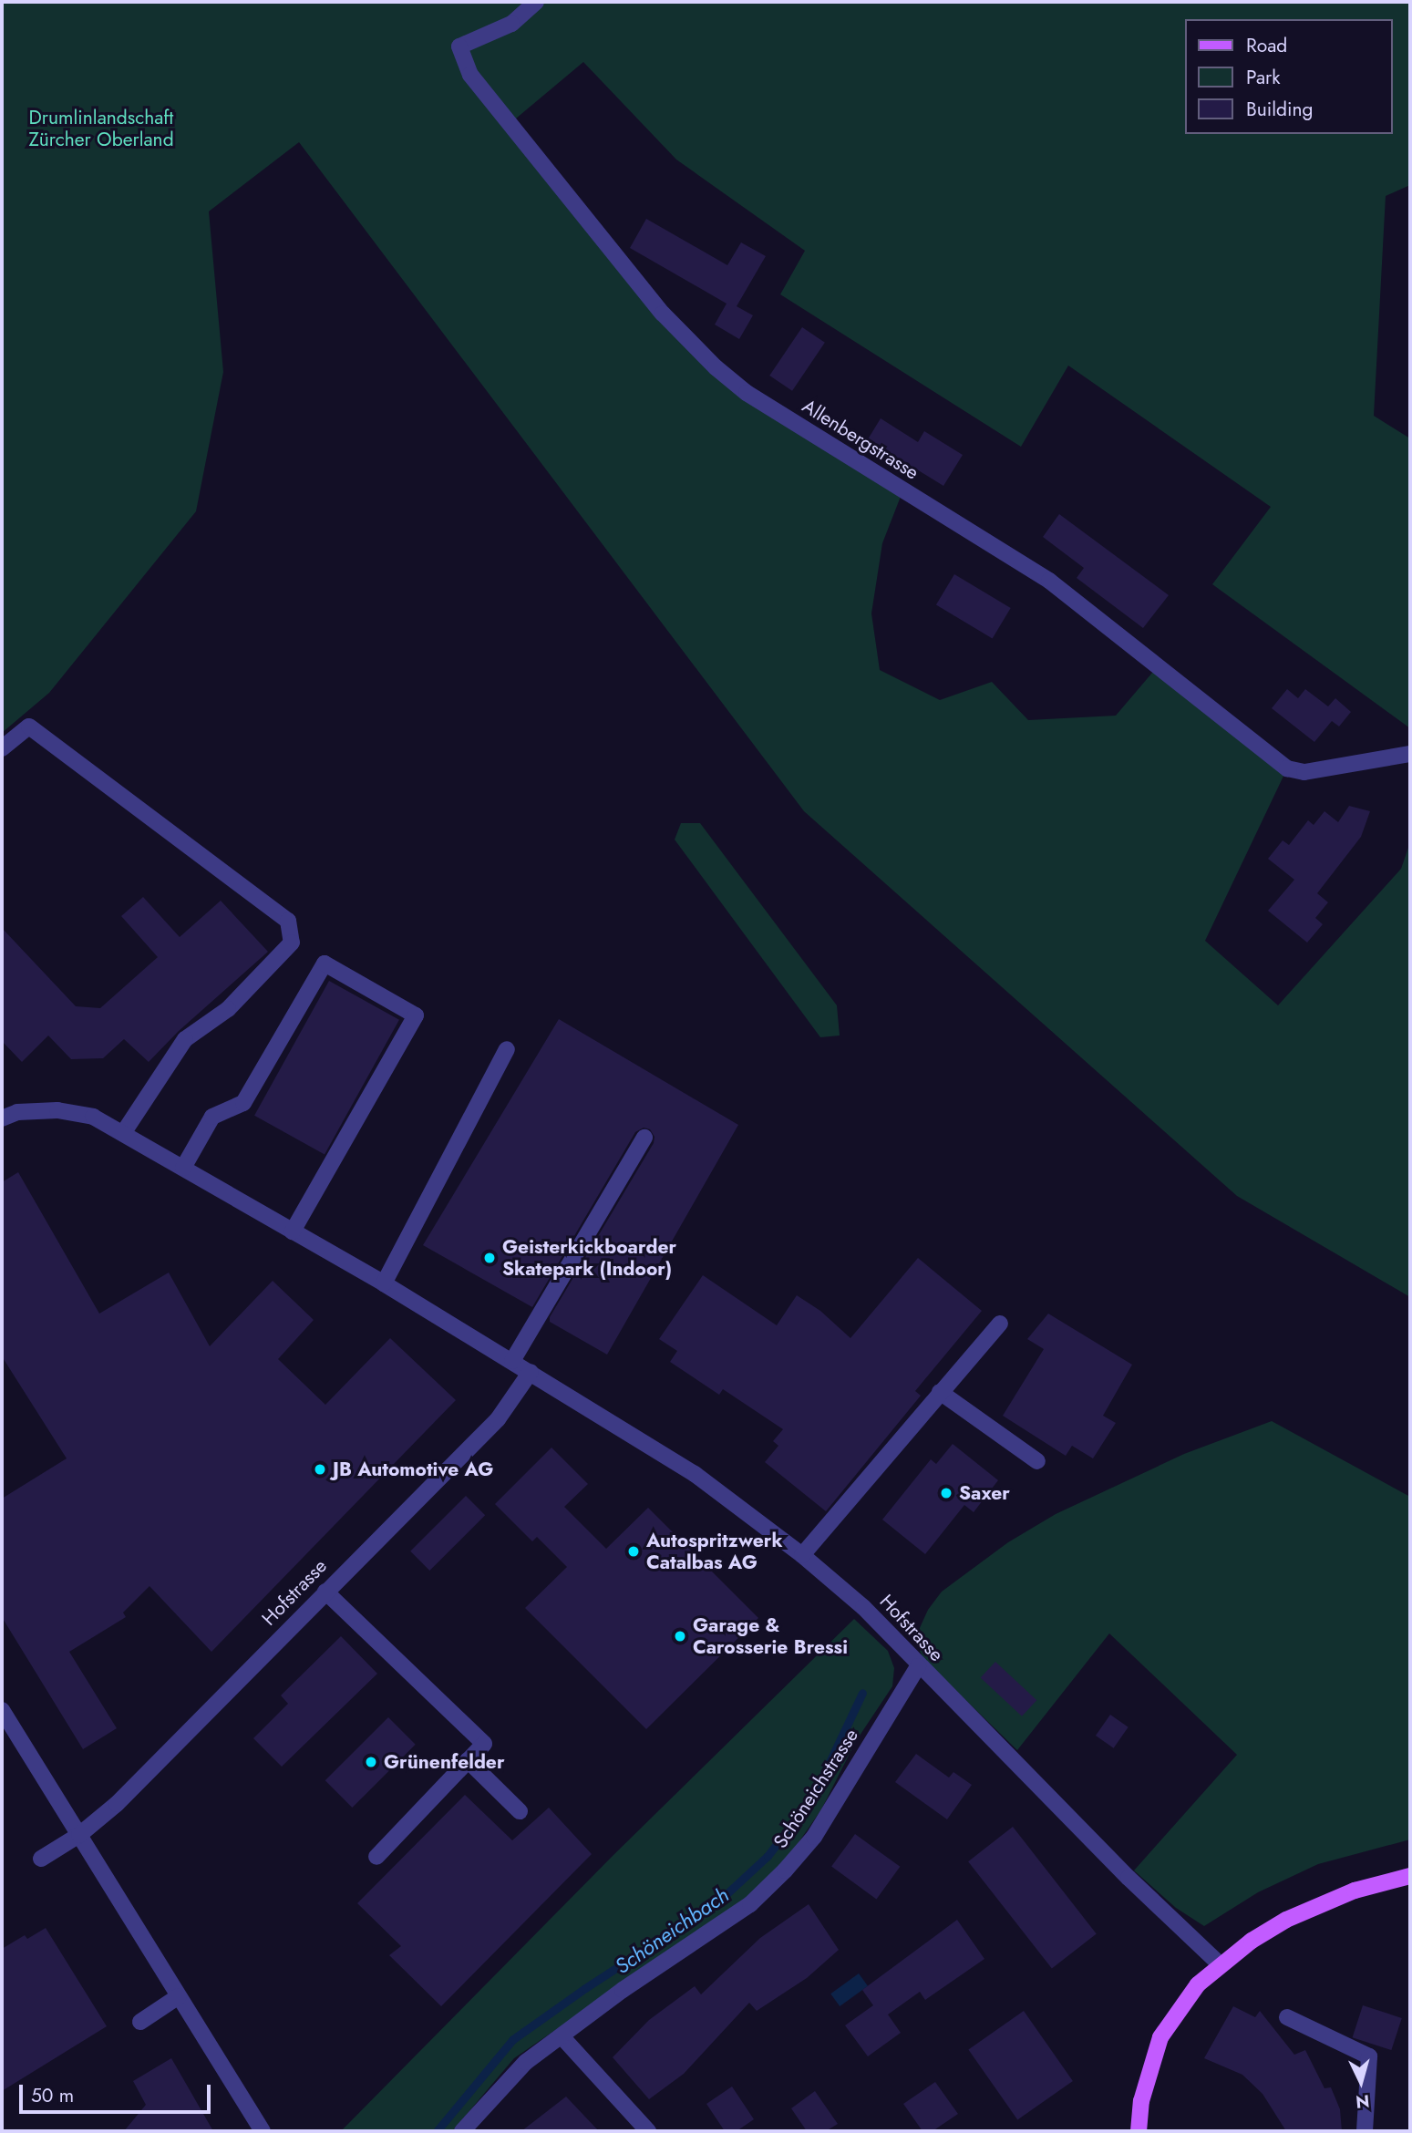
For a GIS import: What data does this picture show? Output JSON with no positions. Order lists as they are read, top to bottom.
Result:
{
  "streets": {
    "street": ["Allenbergstrasse", "Hofstrasse", "Schöneichstrasse"]
  },
  "crossings": [
    ["Hofstrasse", "Schöneichstrasse"]
  ],
  "water": ["Schöneichbach"],
  "parks": ["Drumlinlandschaft Zürcher Oberland"],
  "places": [
    "Geisterkickboarder Skatepark (Indoor)",
    "JB Automotive AG",
    "Saxer",
    "Autospritzwerk Catalbas AG",
    "Garage & Carosserie Bressi",
    "Grünenfelder"
  ],
  "legend": ["Road", "Park", "Building"],
  "scale_bar": "50 m",
  "north": "bottom"
}
